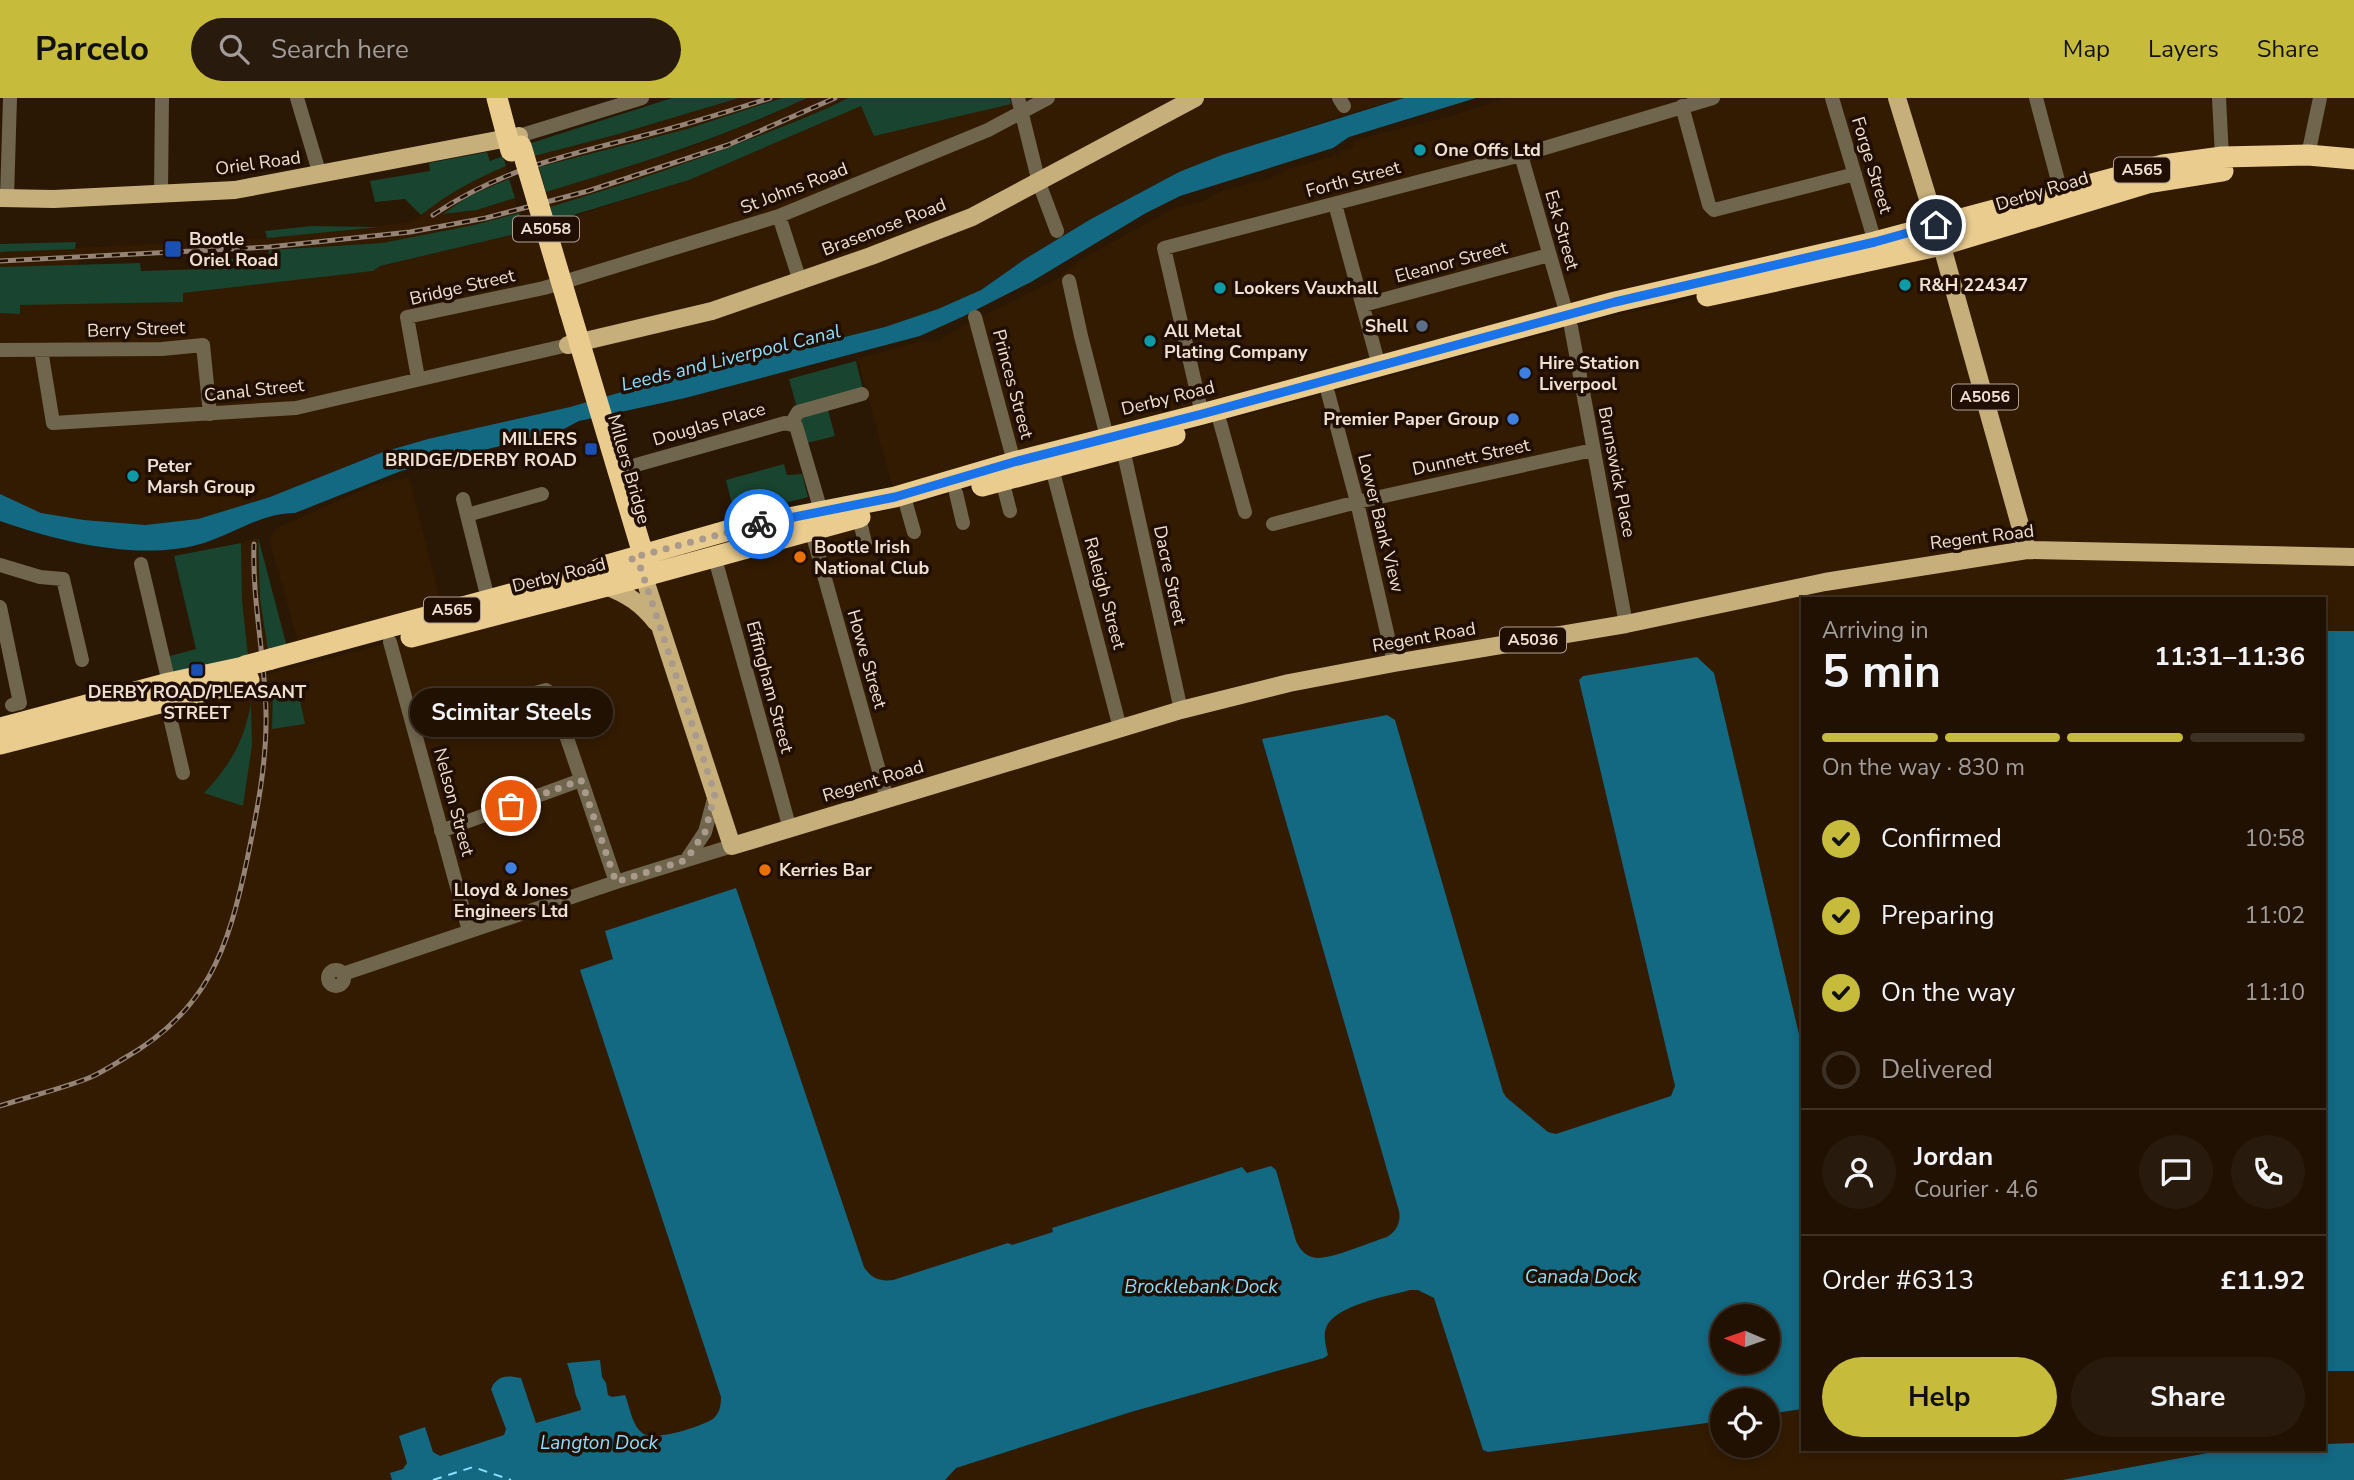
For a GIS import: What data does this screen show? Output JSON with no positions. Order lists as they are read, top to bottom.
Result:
{
  "streets": {
    "highway": [
      "A565",
      "Derby Road",
      "A5058",
      "Millers Bridge"
    ],
    "main road": [
      "Oriel Road",
      "Brasenose Road",
      "A5056",
      "Regent Road",
      "A5036"
    ],
    "street": [
      "Forge Street",
      "Forth Street",
      "St Johns Road",
      "Esk Street",
      "Eleanor Street",
      "Bridge Street",
      "Berry Street",
      "Princes Street",
      "Canal Street",
      "Douglas Place",
      "Dunnett Street",
      "Brunswick Place",
      "Lower Bank View",
      "Dacre Street",
      "Raleigh Street",
      "Howe Street",
      "Effingham Street",
      "Nelson Street"
    ]
  },
  "crossings": [
    ["Oriel Road", "A5058"],
    ["Oriel Road", "Millers Bridge"],
    ["Forge Street", "Derby Road"],
    ["Forth Street", "Derby Road"],
    ["Forth Street", "Esk Street"],
    ["St Johns Road", "Bridge Street"],
    ["Derby Road", "Esk Street"],
    ["Derby Road", "Princes Street"],
    ["Derby Road", "A5056"],
    ["Derby Road", "Douglas Place"],
    ["Derby Road", "Millers Bridge"],
    ["Derby Road", "Brunswick Place"],
    ["Derby Road", "Lower Bank View"],
    ["Derby Road", "Dacre Street"],
    ["Derby Road", "Raleigh Street"],
    ["Derby Road", "Howe Street"],
    ["Derby Road", "Effingham Street"],
    ["Derby Road", "Nelson Street"],
    ["Brasenose Road", "Canal Street"],
    ["Brasenose Road", "Millers Bridge"],
    ["A5058", "Millers Bridge"],
    ["Esk Street", "Eleanor Street"],
    ["Esk Street", "Brunswick Place"],
    ["Bridge Street", "Canal Street"],
    ["Berry Street", "Canal Street"],
    ["Canal Street", "Millers Bridge"],
    ["A5056", "Regent Road"],
    ["Douglas Place", "Howe Street"],
    ["Dunnett Street", "Brunswick Place"],
    ["Dunnett Street", "Lower Bank View"],
    ["Millers Bridge", "Regent Road"],
    ["Brunswick Place", "Regent Road"],
    ["Lower Bank View", "Regent Road"],
    ["Regent Road", "Dacre Street"],
    ["Regent Road", "Raleigh Street"],
    ["Regent Road", "Howe Street"],
    ["Regent Road", "Effingham Street"],
    ["Regent Road", "Nelson Street"]
  ],
  "water": [
    "Leeds and Liverpool Canal",
    "Canada Dock",
    "Brocklebank Dock",
    "Langton Dock"
  ],
  "places": {
    "other": [
      "One Offs Ltd",
      "R&H 224347",
      "Lookers Vauxhall",
      "Shell",
      "All Metal Plating Company",
      "Hire Station Liverpool",
      "Premier Paper Group",
      "Peter Marsh Group",
      "Bootle Irish National Club",
      "Scimitar Steels",
      "Lloyd & Jones Engineers Ltd",
      "Kerries Bar"
    ],
    "transit": ["Bootle Oriel Road", "MILLERS BRIDGE/DERBY ROAD", "DERBY ROAD/PLEASANT STREET"]
  },
  "north": "left",
  "page": {
    "header": "Parcelo",
    "search": "Search here",
    "nav": ["Map", "Layers", "Share"],
    "heading": ["5 min", "Arriving in", "11:31–11:36"],
    "panel": [
      "Jordan",
      "Courier · 4.6",
      "Order #6313",
      "£11.92"
    ],
    "bubble": "Scimitar Steels",
    "bar": "On the way · 830 m",
    "list": [
      ["Confirmed", "10:58"],
      ["Preparing", "11:02"],
      ["On the way", "11:10"],
      "Delivered"
    ],
    "buttons": ["Help", "Share"]
  }
}
